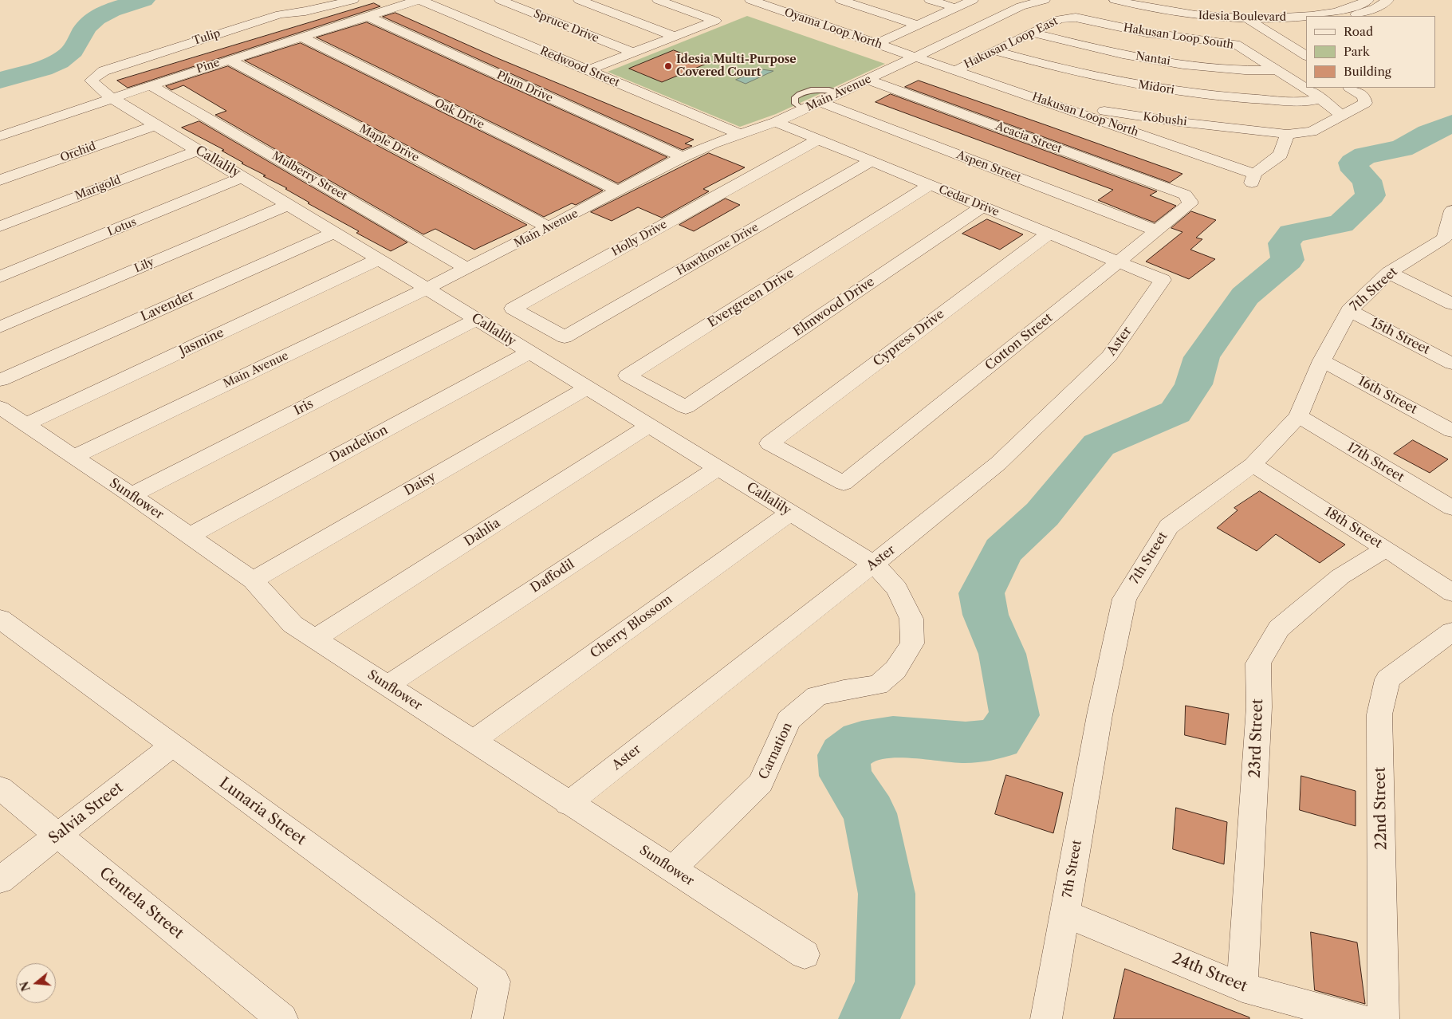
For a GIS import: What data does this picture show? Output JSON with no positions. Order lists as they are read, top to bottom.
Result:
{
  "streets": {
    "street": [
      "Idesia Boulevard",
      "Spruce Drive",
      "Oyama Loop North",
      "Hakusan Loop South",
      "Tulip",
      "Hakusan Loop East",
      "Nantai",
      "Pine",
      "Redwood Street",
      "Plum Drive",
      "Midori",
      "Main Avenue",
      "Oak Drive",
      "Hakusan Loop North",
      "Kobushi",
      "Acacia Street",
      "Maple Drive",
      "Orchid",
      "Callalily",
      "Aspen Street",
      "Mulberry Street",
      "Marigold",
      "Cedar Drive",
      "Lotus",
      "Holly Drive",
      "Hawthorne Drive",
      "Lily",
      "7th Street",
      "Evergreen Drive",
      "Lavender",
      "Elmwood Drive",
      "15th Street",
      "Cypress Drive",
      "Aster",
      "Jasmine",
      "Cotton Street",
      "16th Street",
      "Iris",
      "Dandelion",
      "17th Street",
      "Daisy",
      "Sunflower",
      "18th Street",
      "Dahlia",
      "Daffodil",
      "Cherry Blossom",
      "23rd Street",
      "Carnation",
      "22nd Street",
      "Lunaria Street",
      "Salvia Street",
      "Centela Street",
      "24th Street"
    ]
  },
  "crossings": [
    ["Oyama Loop North", "Main Avenue"],
    ["Oyama Loop North", "Hakusan Loop North"],
    ["Hakusan Loop South", "Hakusan Loop East"],
    ["Hakusan Loop South", "Nantai"],
    ["Hakusan Loop South", "Midori"],
    ["Hakusan Loop South", "Kobushi"],
    ["Tulip", "Pine"],
    ["Tulip", "Callalily"],
    ["Hakusan Loop East", "Nantai"],
    ["Hakusan Loop East", "Midori"],
    ["Hakusan Loop East", "Hakusan Loop North"],
    ["Pine", "Redwood Street"],
    ["Pine", "Plum Drive"],
    ["Pine", "Oak Drive"],
    ["Pine", "Maple Drive"],
    ["Pine", "Callalily"],
    ["Pine", "Mulberry Street"],
    ["Redwood Street", "Main Avenue"],
    ["Plum Drive", "Main Avenue"],
    ["Main Avenue", "Oak Drive"],
    ["Main Avenue", "Hakusan Loop North"],
    ["Main Avenue", "Acacia Street"],
    ["Main Avenue", "Maple Drive"],
    ["Main Avenue", "Callalily"],
    ["Main Avenue", "Aspen Street"],
    ["Main Avenue", "Mulberry Street"],
    ["Main Avenue", "Cedar Drive"],
    ["Main Avenue", "Sunflower"],
    ["Hakusan Loop North", "Kobushi"],
    ["Acacia Street", "Cotton Street"],
    ["Orchid", "Callalily"],
    ["Callalily", "Marigold"],
    ["Callalily", "Lotus"],
    ["Callalily", "Lily"],
    ["Callalily", "Lavender"],
    ["Callalily", "Aster"],
    ["Callalily", "Jasmine"],
    ["Callalily", "Iris"],
    ["Callalily", "Dandelion"],
    ["Callalily", "Daisy"],
    ["Callalily", "Dahlia"],
    ["Callalily", "Daffodil"],
    ["Callalily", "Cherry Blossom"],
    ["Callalily", "Carnation"],
    ["Aspen Street", "Cotton Street"],
    ["Cedar Drive", "Holly Drive"],
    ["Cedar Drive", "Hawthorne Drive"],
    ["Cedar Drive", "Evergreen Drive"],
    ["Cedar Drive", "Elmwood Drive"],
    ["Cedar Drive", "Cypress Drive"],
    ["Cedar Drive", "Aster"],
    ["Cedar Drive", "Cotton Street"],
    ["Holly Drive", "Hawthorne Drive"],
    ["7th Street", "15th Street"],
    ["7th Street", "16th Street"],
    ["7th Street", "17th Street"],
    ["7th Street", "18th Street"],
    ["7th Street", "24th Street"],
    ["Evergreen Drive", "Elmwood Drive"],
    ["Cypress Drive", "Cotton Street"],
    ["Aster", "Sunflower"],
    ["Aster", "Carnation"],
    ["Jasmine", "Sunflower"],
    ["Iris", "Sunflower"],
    ["Dandelion", "Sunflower"],
    ["Daisy", "Sunflower"],
    ["Sunflower", "Dahlia"],
    ["Sunflower", "Daffodil"],
    ["Sunflower", "Cherry Blossom"],
    ["Sunflower", "Carnation"],
    ["18th Street", "23rd Street"],
    ["23rd Street", "24th Street"],
    ["Lunaria Street", "Salvia Street"],
    ["Salvia Street", "Centela Street"]
  ],
  "places": ["Idesia Multi-Purpose Covered Court"],
  "legend": ["Road", "Park", "Building"],
  "north": "left"
}
